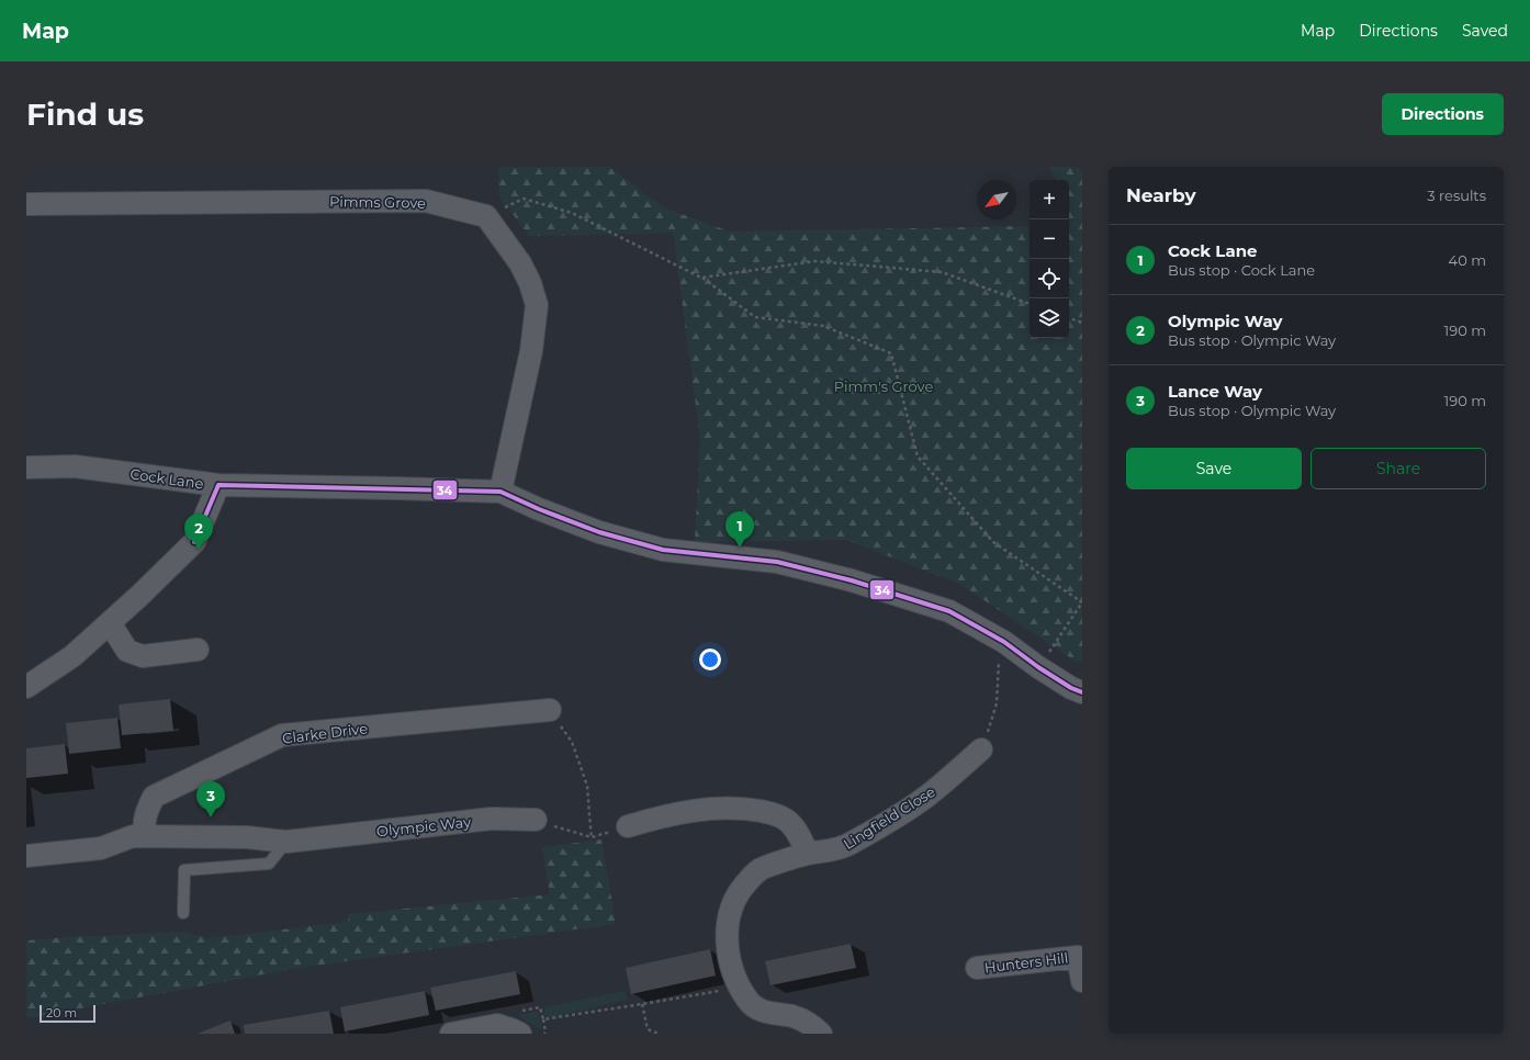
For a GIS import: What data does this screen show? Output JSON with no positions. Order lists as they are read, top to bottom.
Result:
{
  "streets": {
    "street": [
      "Pimms Grove",
      "Cock Lane",
      "Clarke Drive",
      "Lingfield Close",
      "Olympic Way",
      "Hunters Hill"
    ]
  },
  "crossings": [
    ["Clarke Drive", "Olympic Way"]
  ],
  "parks": ["Pimm's Grove"],
  "lines": ["transit line 34"],
  "scale_bar": "20 m",
  "north": "bottom left",
  "page": {
    "header": "Map",
    "nav": ["Map", "Directions", "Saved"],
    "buttons": [
      "Directions",
      ["Save", "Share"]
    ],
    "title": "Find us",
    "heading": ["Nearby", "3 results"],
    "map_buttons": ["+", "−"],
    "list": [
      {
        "mark": "1",
        "name": "Cock Lane",
        "note": "Bus stop · Cock Lane",
        "value": "40 m"
      },
      {
        "mark": "2",
        "name": "Olympic Way",
        "note": "Bus stop · Olympic Way",
        "value": "190 m"
      },
      {
        "mark": "3",
        "name": "Lance Way",
        "note": "Bus stop · Olympic Way",
        "value": "190 m"
      }
    ],
    "pins": ["1", "2", "3"],
    "scale": "20 m"
  }
}
